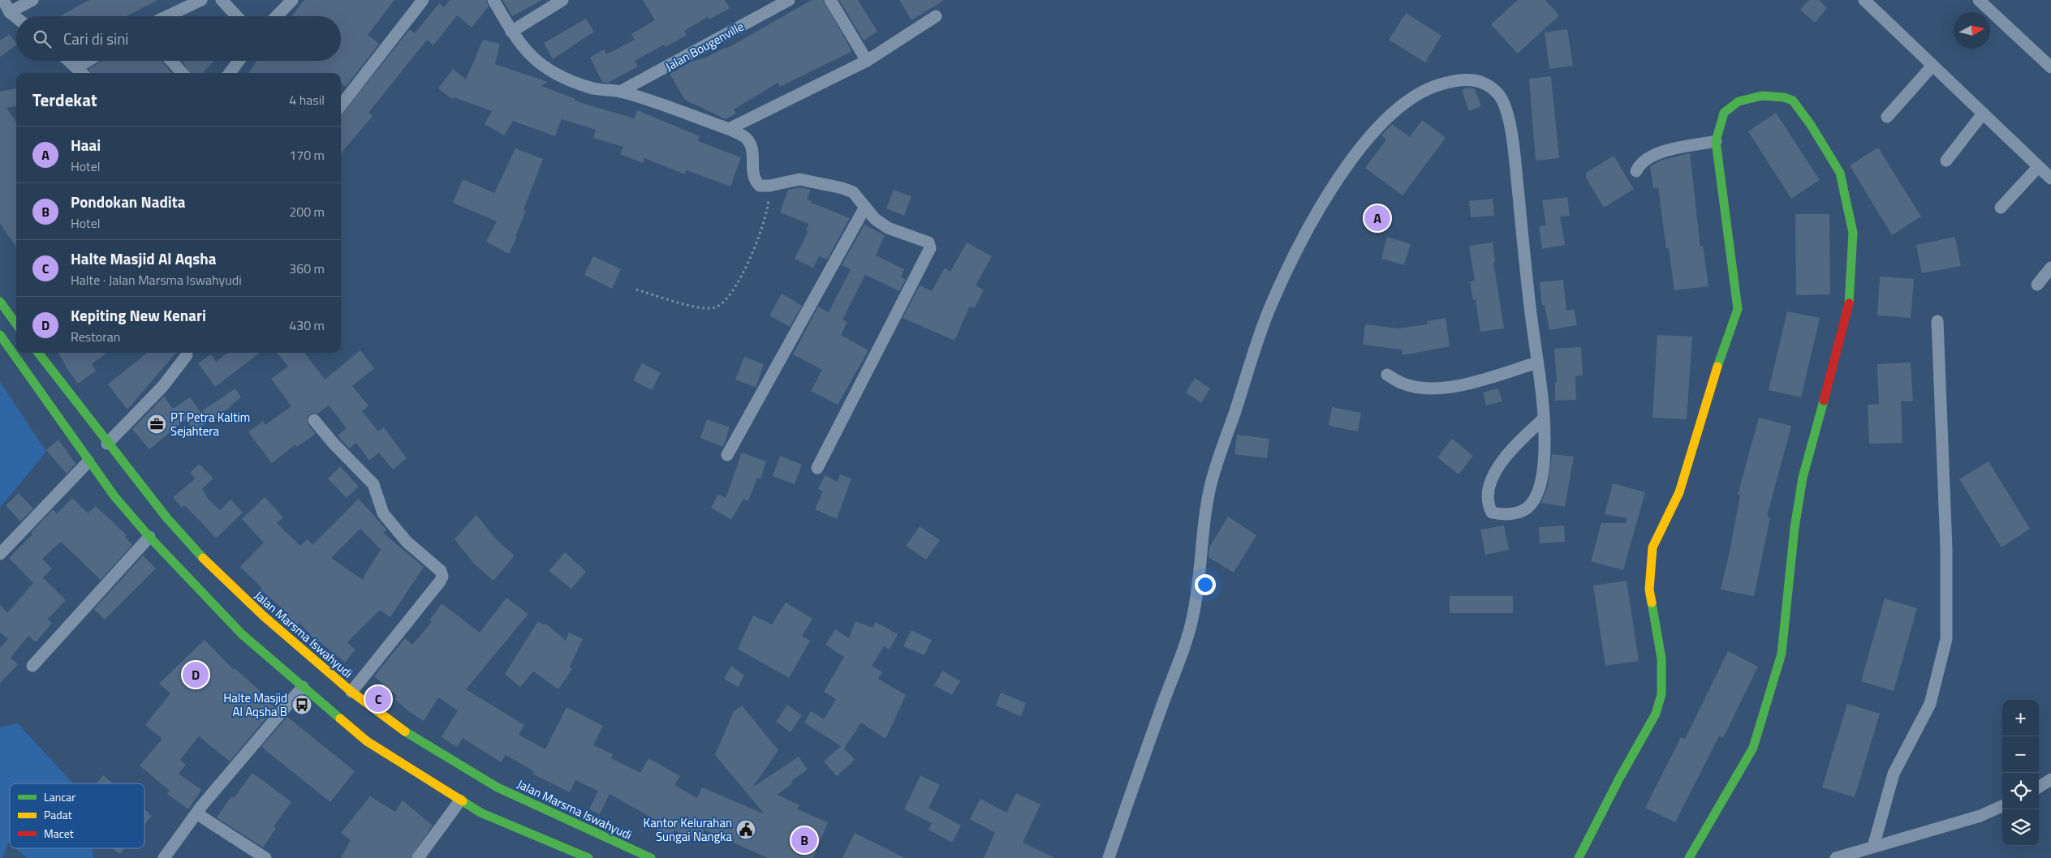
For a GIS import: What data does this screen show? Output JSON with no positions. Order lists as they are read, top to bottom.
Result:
{
  "streets": {
    "main road": ["Jalan Marsma Iswahyudi"],
    "street": ["Jalan Bougenville"]
  },
  "places": {
    "office": ["PT Petra Kaltim Sejahtera"],
    "bus stop": ["Halte Masjid Al Aqsha B"],
    "public building": ["Kantor Kelurahan Sungai Nangka"]
  },
  "legend": ["Lancar", "Padat", "Macet"],
  "north": "right",
  "page": {
    "search": "Cari di sini",
    "heading": ["Terdekat", "4 hasil"],
    "list": [
      {
        "mark": "A",
        "name": "Haai",
        "note": "Hotel",
        "value": "170 m"
      },
      {
        "mark": "B",
        "name": "Pondokan Nadita",
        "note": "Hotel",
        "value": "200 m"
      },
      {
        "mark": "C",
        "name": "Halte Masjid Al Aqsha",
        "note": "Halte · Jalan Marsma Iswahyudi",
        "value": "360 m"
      },
      {
        "mark": "D",
        "name": "Kepiting New Kenari",
        "note": "Restoran",
        "value": "430 m"
      }
    ],
    "pins": [
      "A",
      "D",
      "C",
      "B"
    ],
    "map_buttons": ["+", "−"]
  }
}
